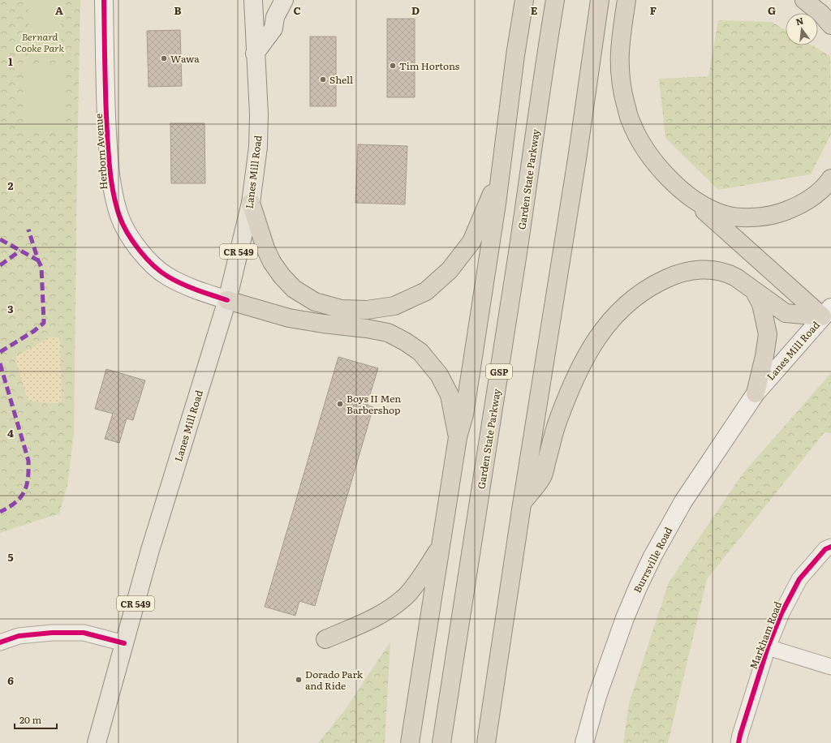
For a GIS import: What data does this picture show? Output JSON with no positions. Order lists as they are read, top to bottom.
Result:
{
  "streets": {
    "highway": ["Garden State Parkway", "GSP"],
    "main road": [
      "Herborn Avenue",
      "Lanes Mill Road",
      "CR 549",
      "Burrsville Road"
    ],
    "street": ["Markham Road"]
  },
  "crossings": [
    ["Herborn Avenue", "Lanes Mill Road"],
    ["Lanes Mill Road", "Burrsville Road"]
  ],
  "parks": ["Bernard Cooke Park"],
  "places": [
    "Wawa",
    "Tim Hortons",
    "Shell",
    "Boys II Men Barbershop",
    "Dorado Park and Ride"
  ],
  "scale_bar": "20 m",
  "north": "top",
  "grid": {
    "columns": [
      "A",
      "B",
      "C",
      "D",
      "E",
      "F",
      "G"
    ],
    "rows": [
      "1",
      "2",
      "3",
      "4",
      "5",
      "6"
    ]
  }
}
